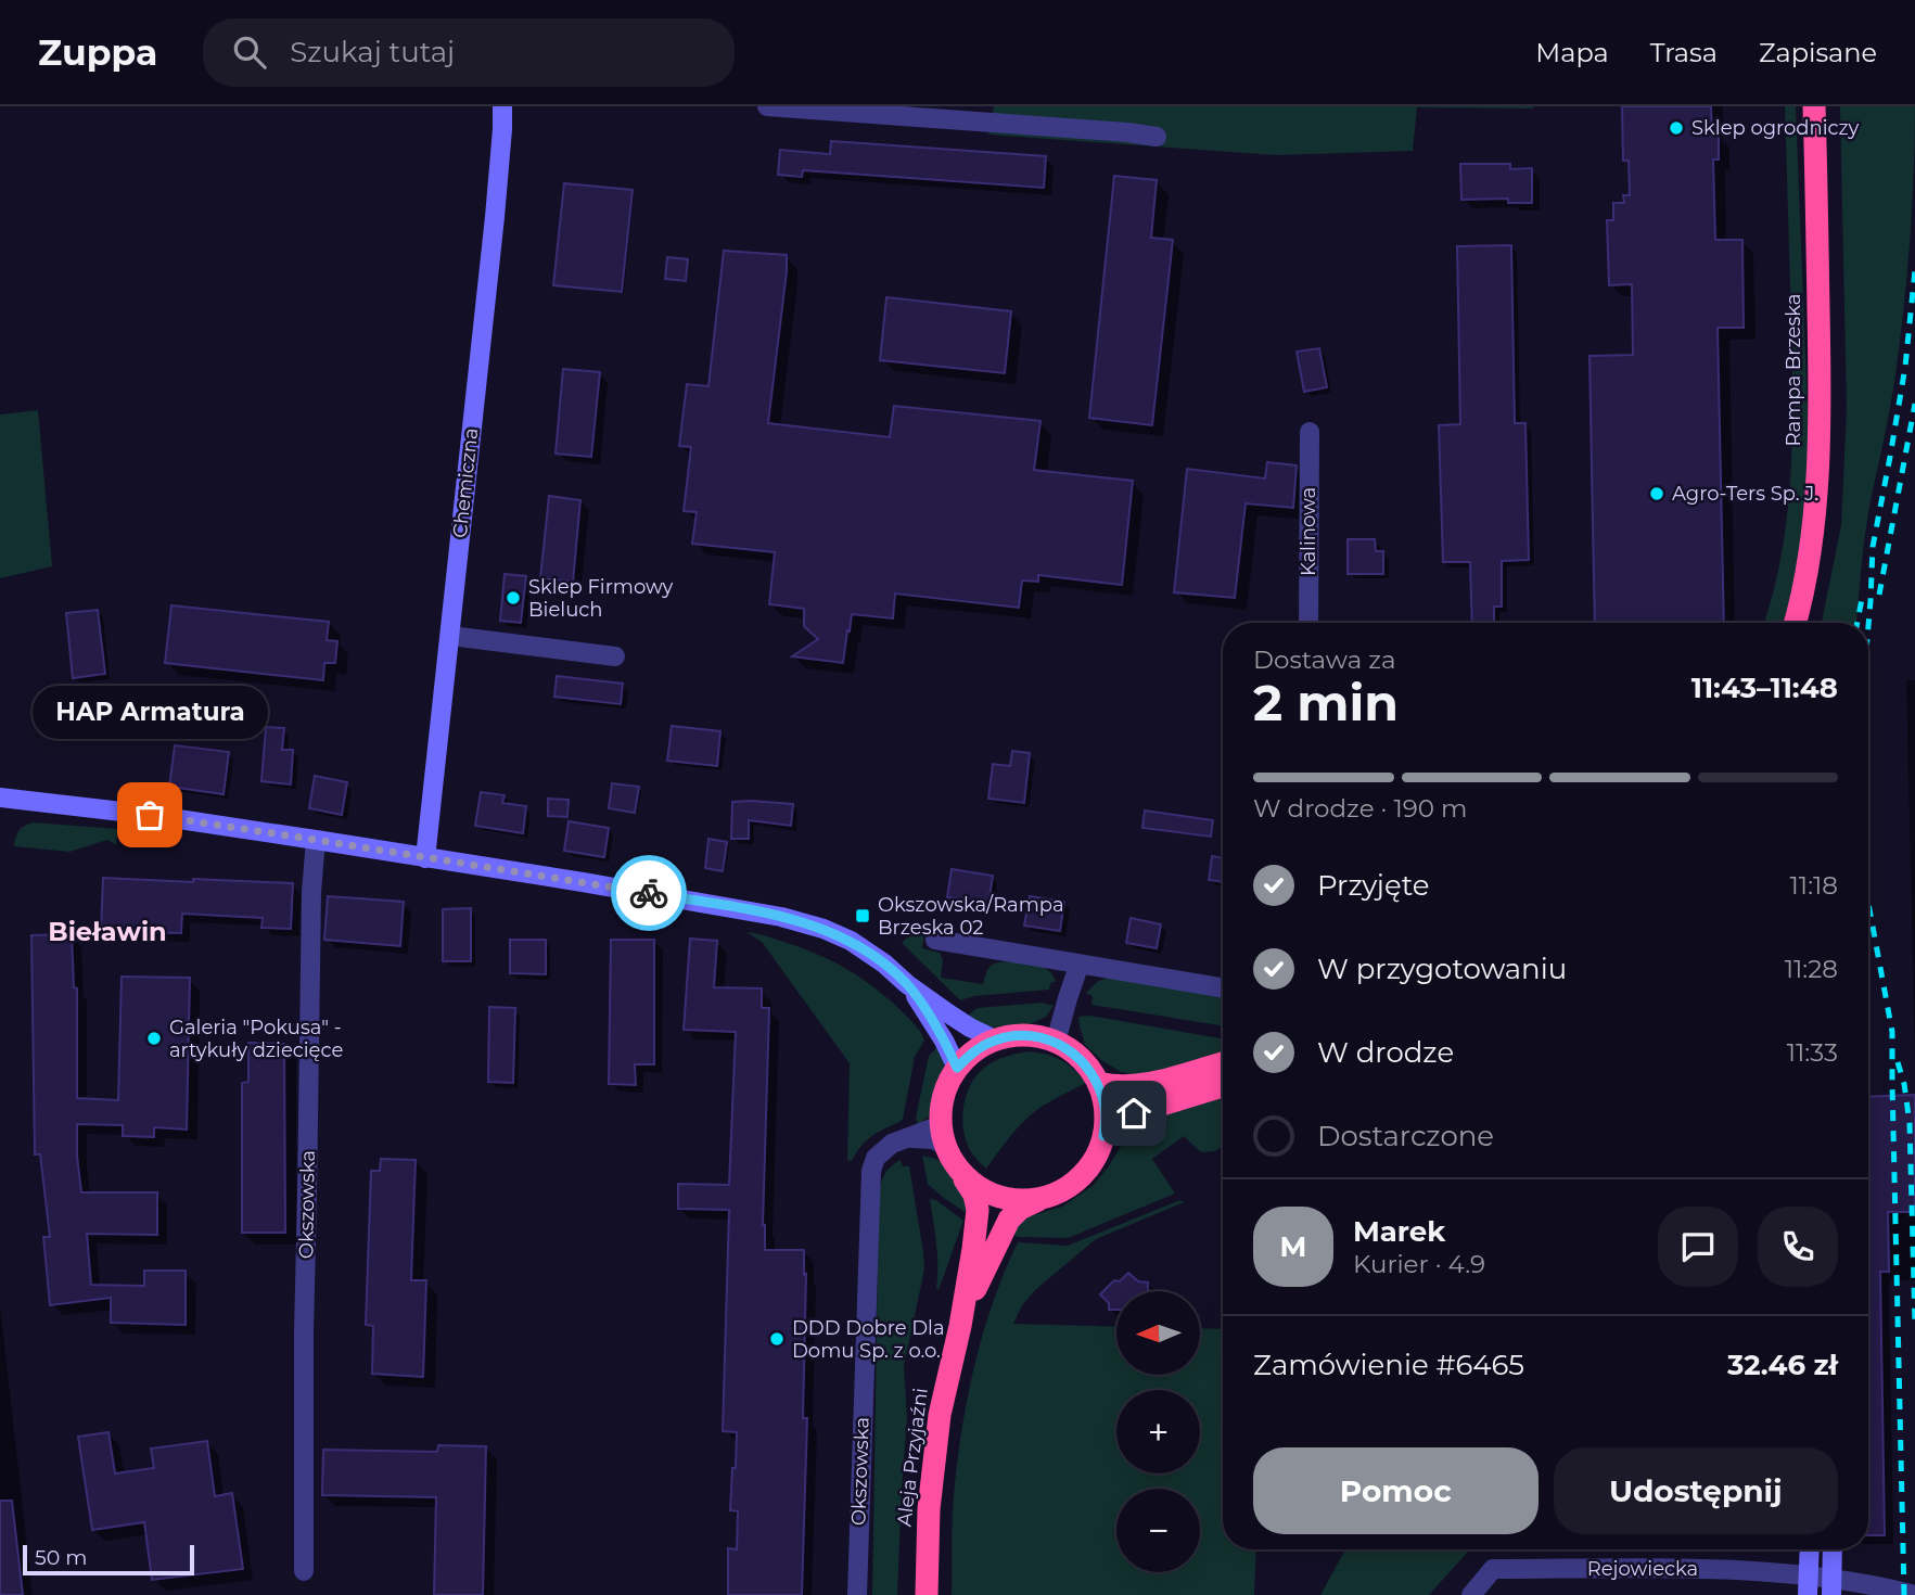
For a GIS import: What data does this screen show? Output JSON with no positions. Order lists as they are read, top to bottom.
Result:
{
  "streets": {
    "highway": ["Rampa Brzeska", "Aleja Przyjaźni"],
    "main road": ["Chemiczna"],
    "street": ["Kalinowa", "Okszowska", "Rejowiecka"]
  },
  "crossings": [
    ["Okszowska", "Aleja Przyjaźni"]
  ],
  "districts": ["Bieławin"],
  "places": {
    "other": [
      "Sklep ogrodniczy",
      "Agro-Ters Sp. J.",
      "Sklep Firmowy Bieluch",
      "HAP Armatura",
      "Galeria \"Pokusa\" - artykuły dziecięce",
      "DDD Dobre Dla Domu Sp. z o.o."
    ],
    "transit": ["Okszowska/Rampa Brzeska 02"]
  },
  "scale_bar": "50 m",
  "north": "left",
  "page": {
    "header": "Zuppa",
    "search": "Szukaj tutaj",
    "nav": ["Mapa", "Trasa", "Zapisane"],
    "heading": ["2 min", "Dostawa za", "11:43–11:48"],
    "panel": [
      "Marek",
      "Kurier · 4.9",
      "Zamówienie #6465",
      "32.46 zł"
    ],
    "bubble": "HAP Armatura",
    "bar": "W drodze · 190 m",
    "list": [
      ["Przyjęte", "11:18"],
      ["W przygotowaniu", "11:28"],
      ["W drodze", "11:33"],
      "Dostarczone"
    ],
    "round": "M",
    "map_buttons": ["+", "−"],
    "buttons": ["Pomoc", "Udostępnij"],
    "scale": "50 m"
  }
}
